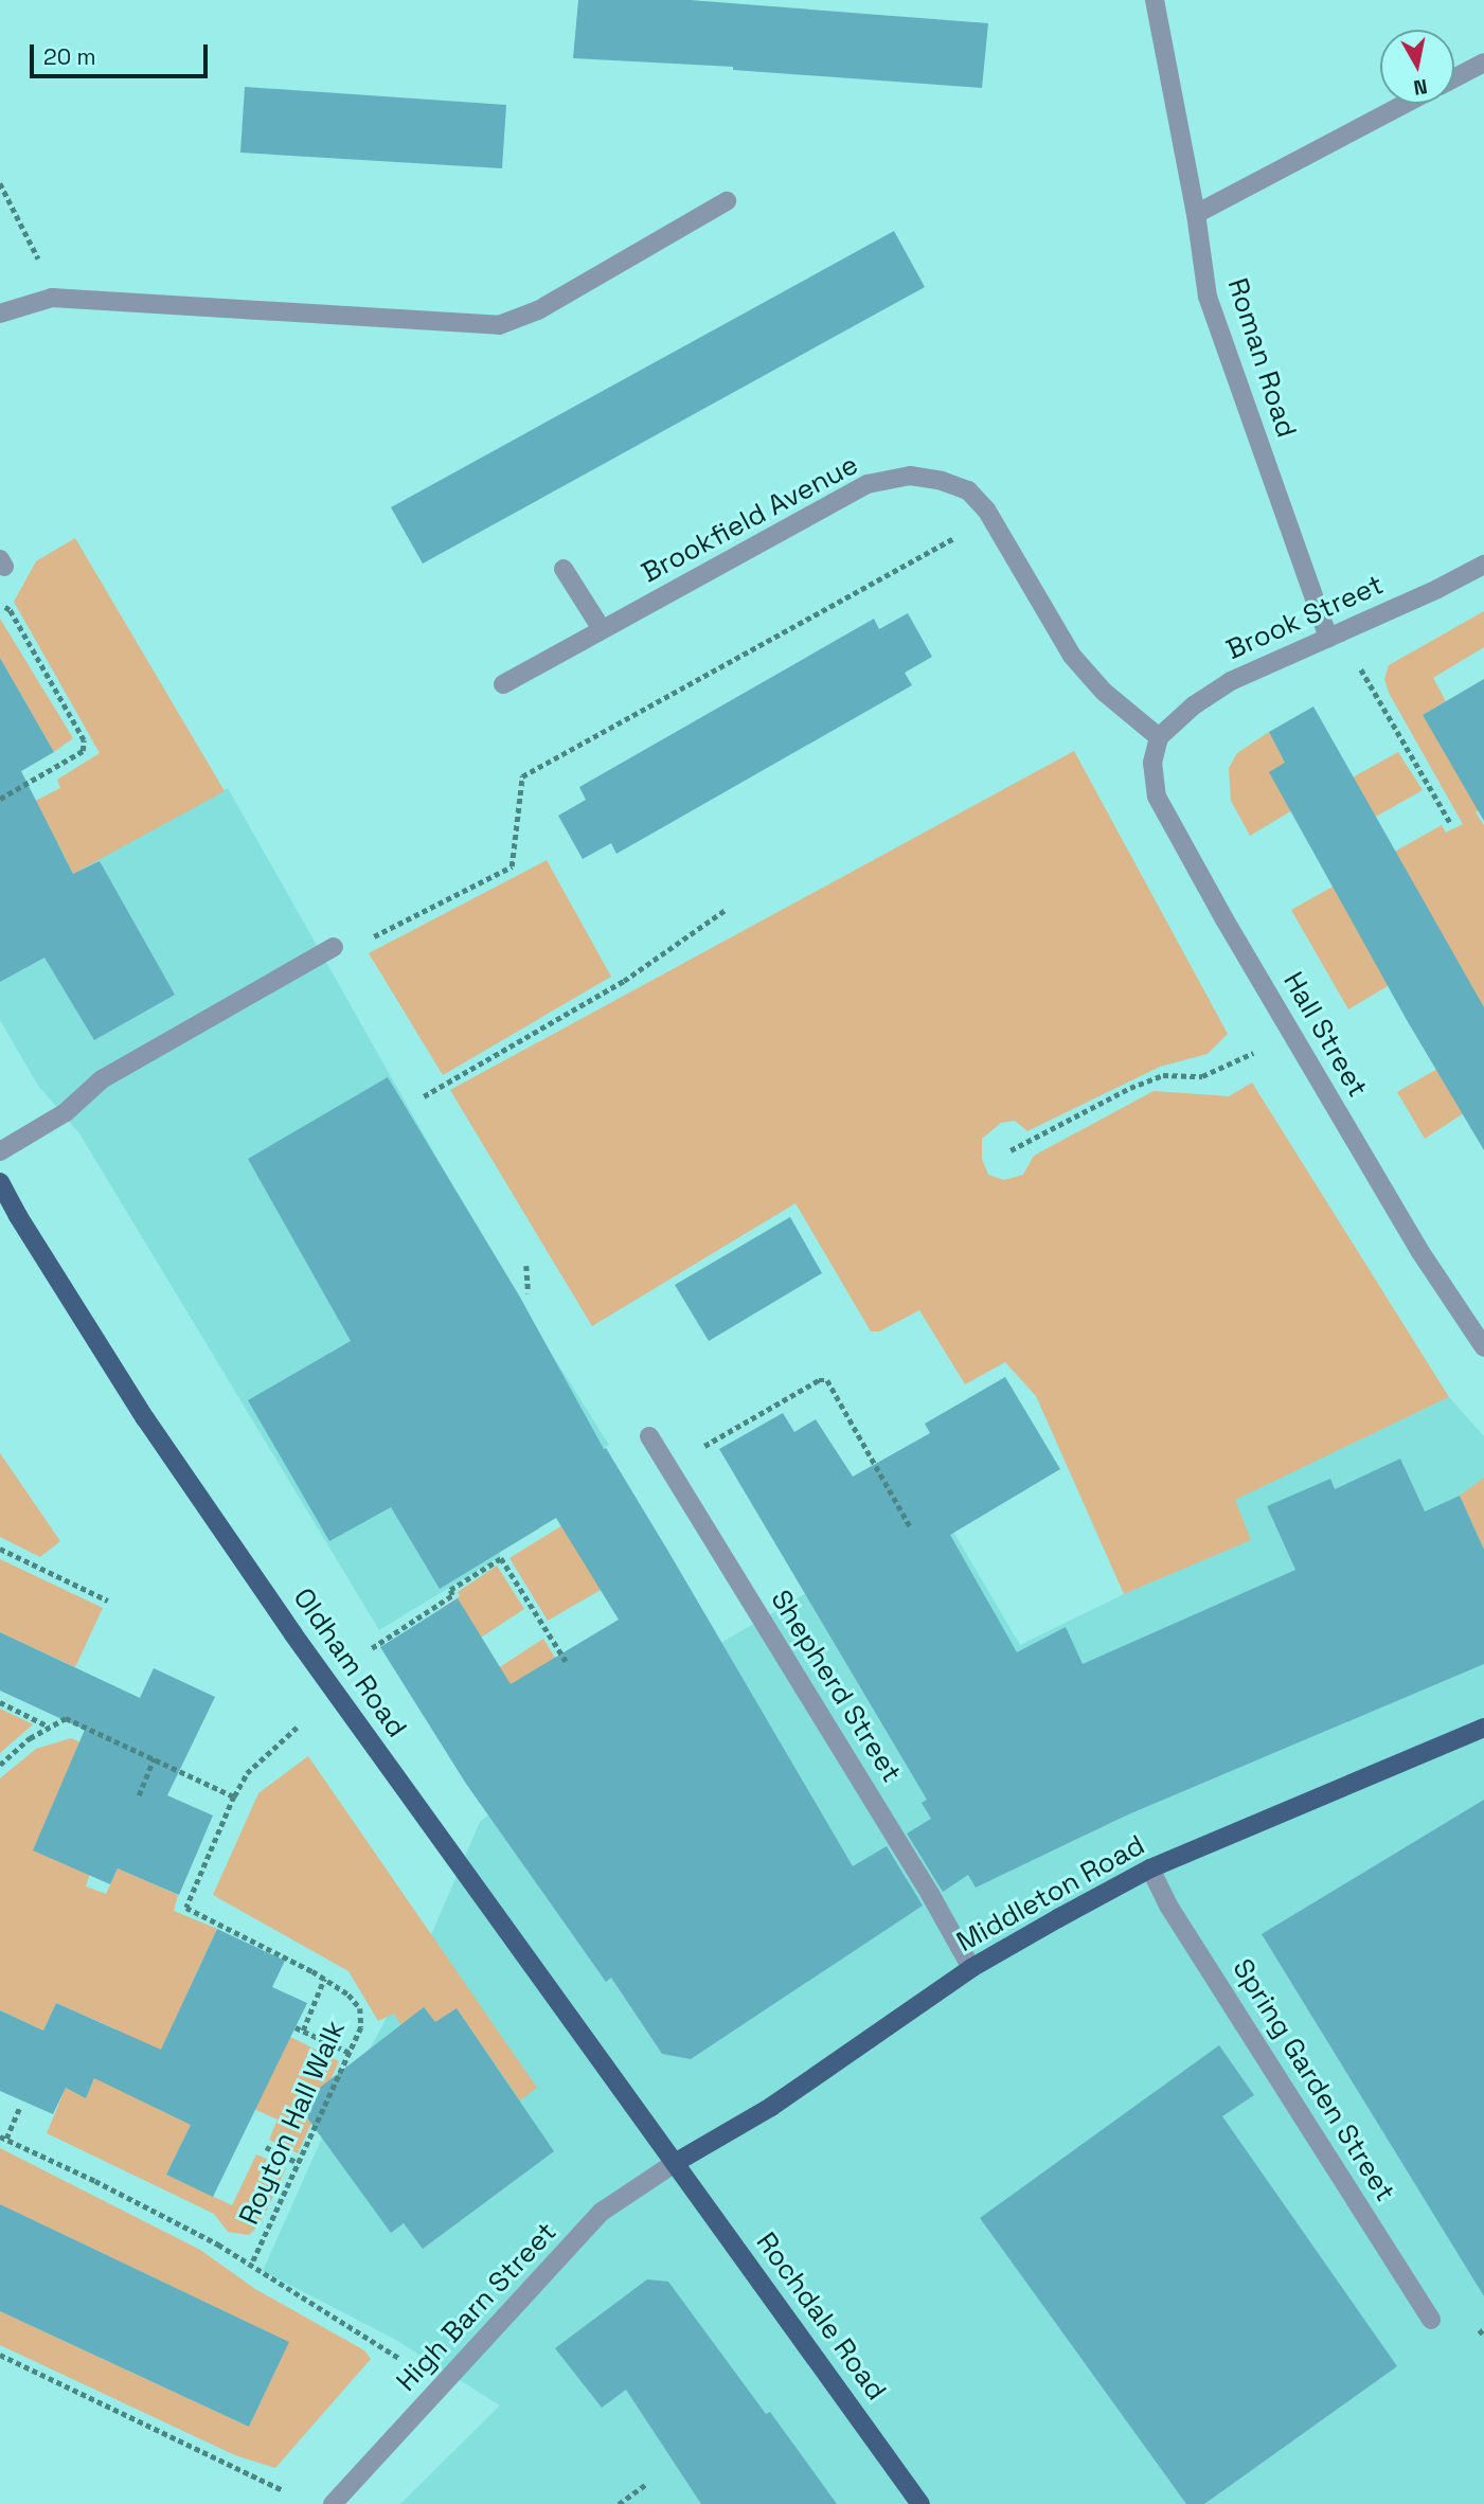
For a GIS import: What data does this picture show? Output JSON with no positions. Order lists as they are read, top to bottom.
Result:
{
  "streets": {
    "main road": ["Oldham Road", "Middleton Road", "Rochdale Road"],
    "street": [
      "Roman Road",
      "Brookfield Avenue",
      "Brook Street",
      "Hall Street",
      "Shepherd Street",
      "Spring Garden Street",
      "High Barn Street"
    ],
    "path": ["Royton Hall Walk"]
  },
  "crossings": [
    ["Roman Road", "Brook Street"],
    ["Brookfield Avenue", "Brook Street"],
    ["Brookfield Avenue", "Hall Street"],
    ["Brook Street", "Hall Street"],
    ["Oldham Road", "Middleton Road"],
    ["Oldham Road", "High Barn Street"],
    ["Oldham Road", "Rochdale Road"],
    ["Shepherd Street", "Middleton Road"],
    ["Middleton Road", "Spring Garden Street"],
    ["Middleton Road", "High Barn Street"],
    ["Middleton Road", "Rochdale Road"],
    ["High Barn Street", "Rochdale Road"]
  ],
  "scale_bar": "20 m",
  "north": "bottom"
}
